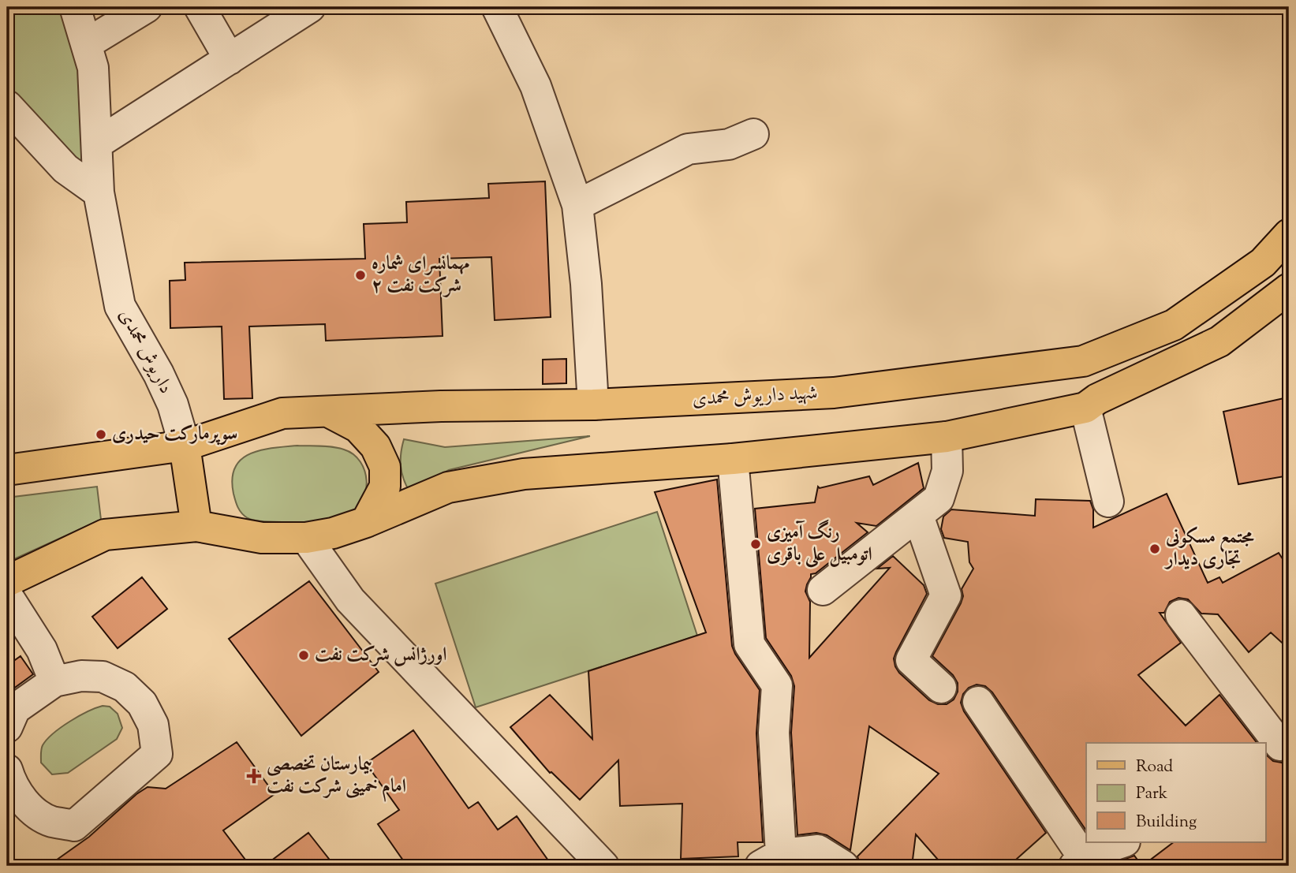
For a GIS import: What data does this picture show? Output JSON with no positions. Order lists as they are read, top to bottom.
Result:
{
  "streets": {
    "main road": ["شهید داریوش محمدی"],
    "street": ["داریوش محمدی"]
  },
  "crossings": [
    ["داریوش محمدی", "شهید داریوش محمدی"]
  ],
  "places": {
    "other": [
      "مهمانسرای شماره ۲ شرکت نفت",
      "سوپرمارکت حیدری",
      "رنگ آمیزی اتومبیل علی باقری",
      "مجتمع مسکونی تجاری دیدار",
      "اورژانس شرکت نفت"
    ],
    "health": ["بیمارستان تخصصی امام خمینی شرکت نفت"]
  },
  "legend": ["Road", "Park", "Building"]
}
